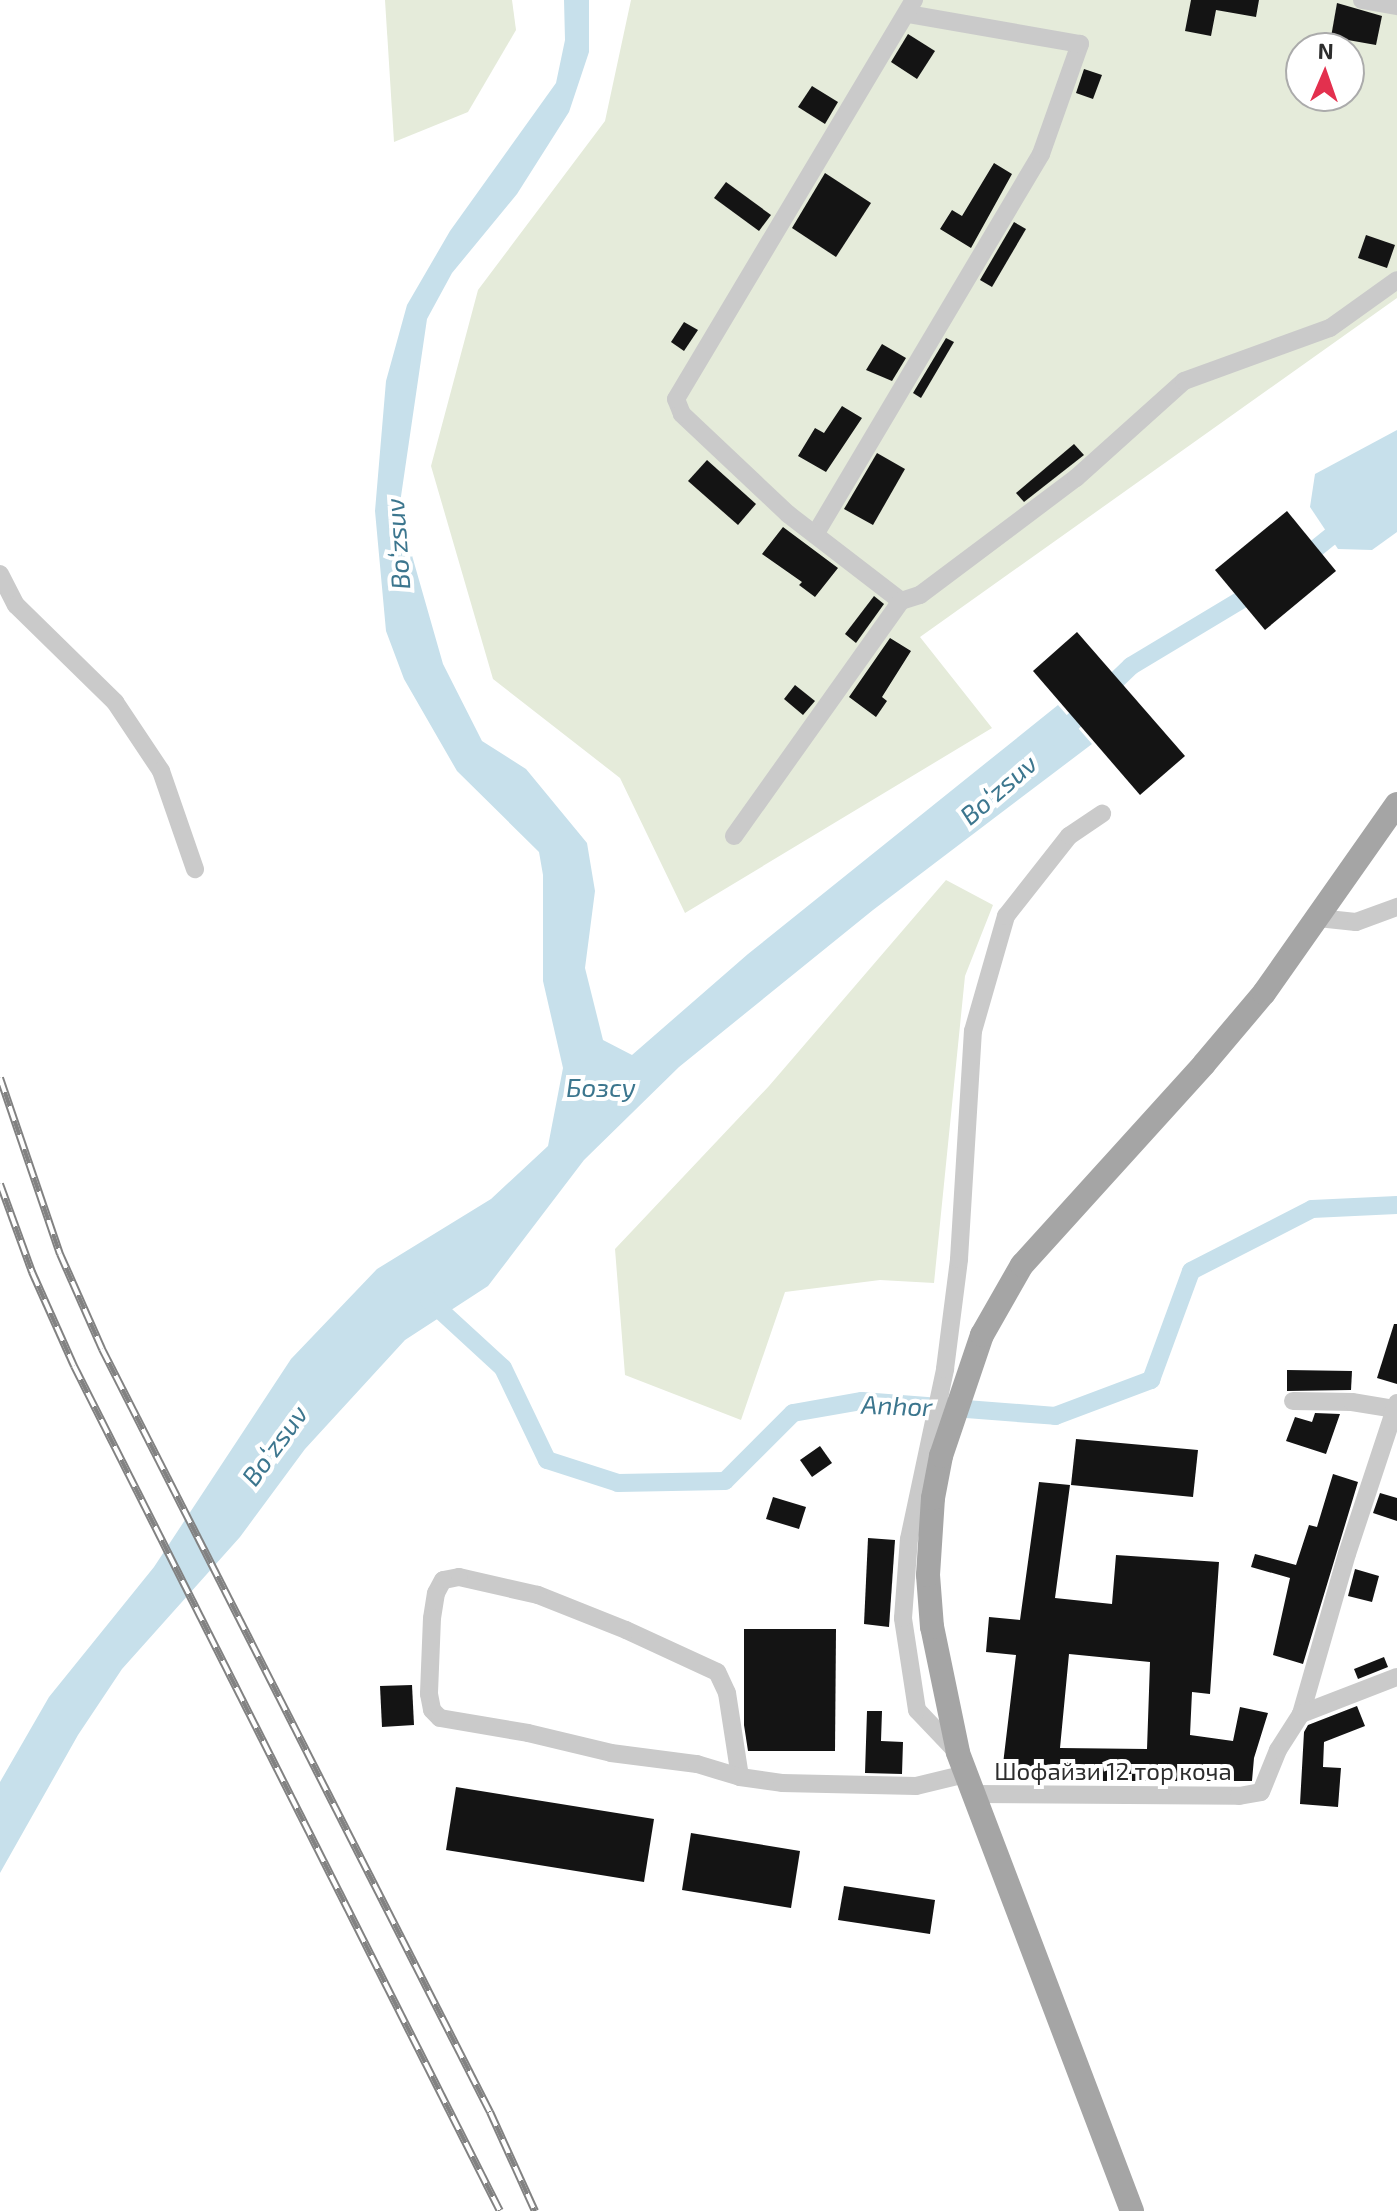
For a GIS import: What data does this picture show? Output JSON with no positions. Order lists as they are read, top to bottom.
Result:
{
  "streets": {
    "street": ["Шофайзи 12 тор коча"]
  },
  "water": ["Boʻzsuv", "Бозсу", "Anhor"],
  "north": "top"
}
